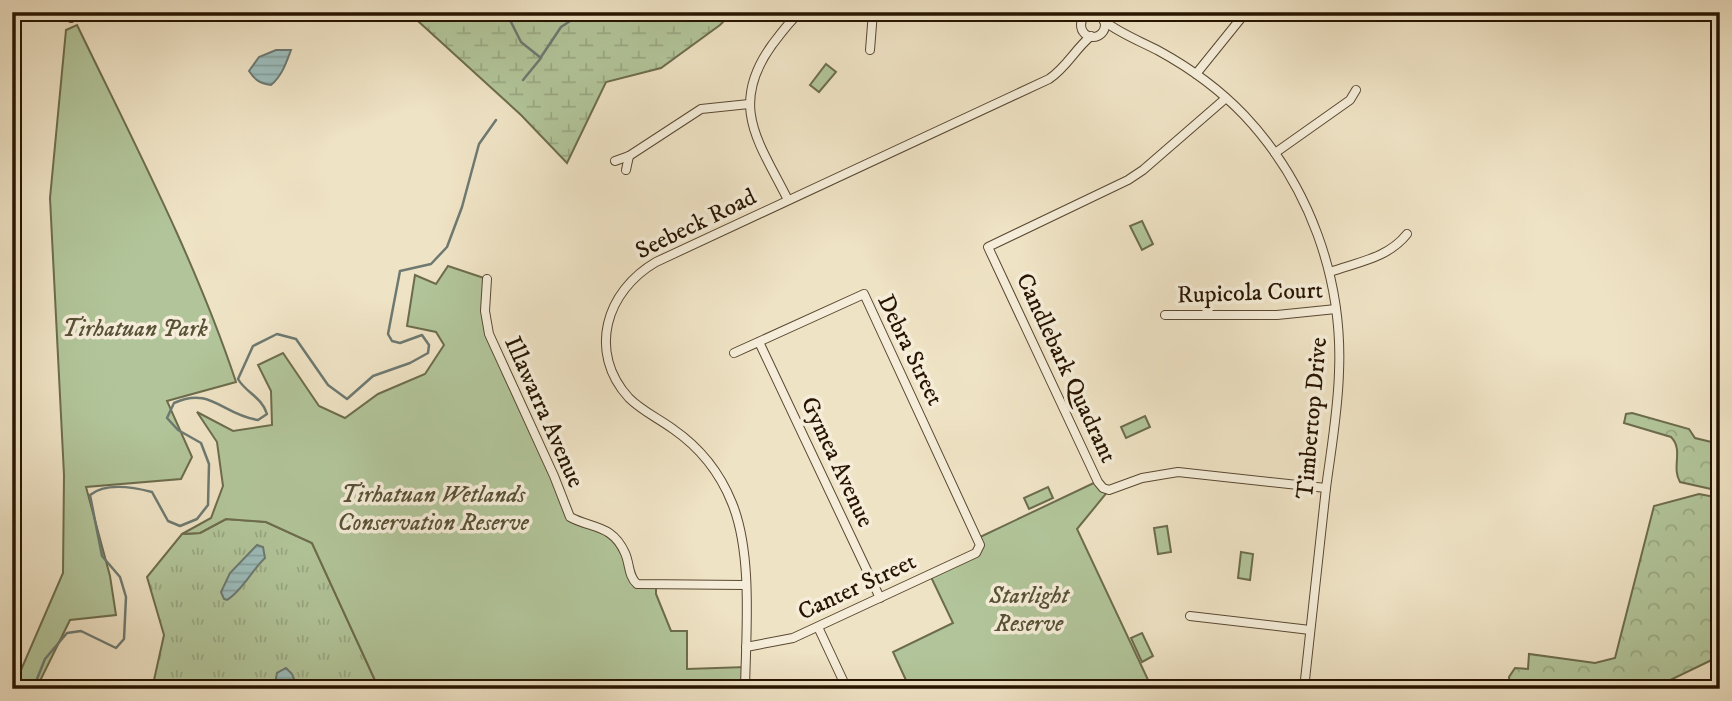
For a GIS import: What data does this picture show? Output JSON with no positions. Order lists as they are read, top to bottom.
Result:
{
  "streets": {
    "street": [
      "Seebeck Road",
      "Rupicola Court",
      "Debra Street",
      "Candlebark Quadrant",
      "Illawarra Avenue",
      "Timbertop Drive",
      "Gymea Avenue",
      "Canter Street"
    ]
  },
  "crossings": [
    ["Seebeck Road", "Illawarra Avenue"],
    ["Seebeck Road", "Timbertop Drive"],
    ["Seebeck Road", "Canter Street"],
    ["Rupicola Court", "Timbertop Drive"],
    ["Debra Street", "Gymea Avenue"],
    ["Debra Street", "Canter Street"],
    ["Candlebark Quadrant", "Timbertop Drive"],
    ["Gymea Avenue", "Canter Street"]
  ],
  "parks": ["Tirhatuan Park", "Tirhatuan Wetlands Conservation Reserve", "Starlight Reserve"]
}
